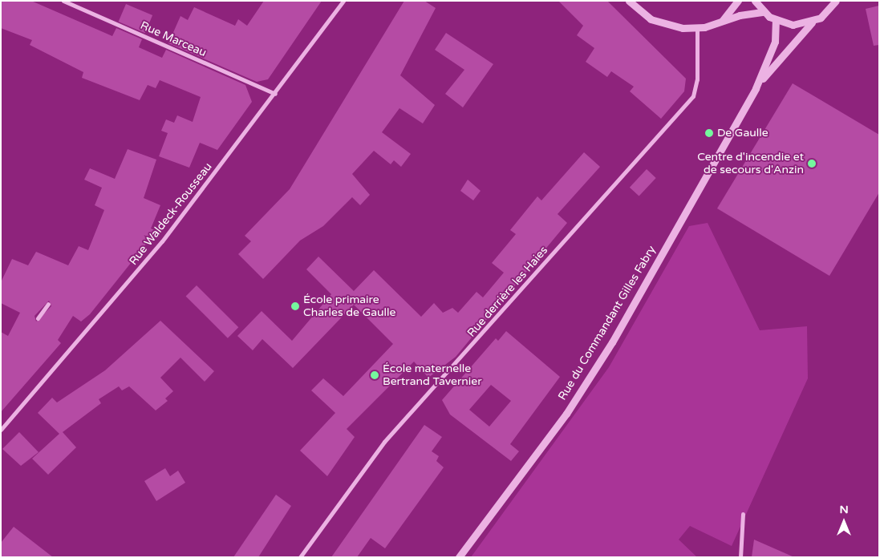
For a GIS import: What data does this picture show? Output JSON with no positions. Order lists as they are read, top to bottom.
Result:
{
  "streets": {
    "street": [
      "Rue Marceau",
      "Rue Waldeck-Rousseau",
      "Rue derrière les Haies",
      "Rue du Commandant Gilles Fabry"
    ]
  },
  "crossings": [
    ["Rue Marceau", "Rue Waldeck-Rousseau"]
  ],
  "places": [
    "De Gaulle",
    "Centre d'incendie et de secours d'Anzin",
    "École primaire Charles de Gaulle",
    "École maternelle Bertrand Tavernier"
  ],
  "north": "top"
}
